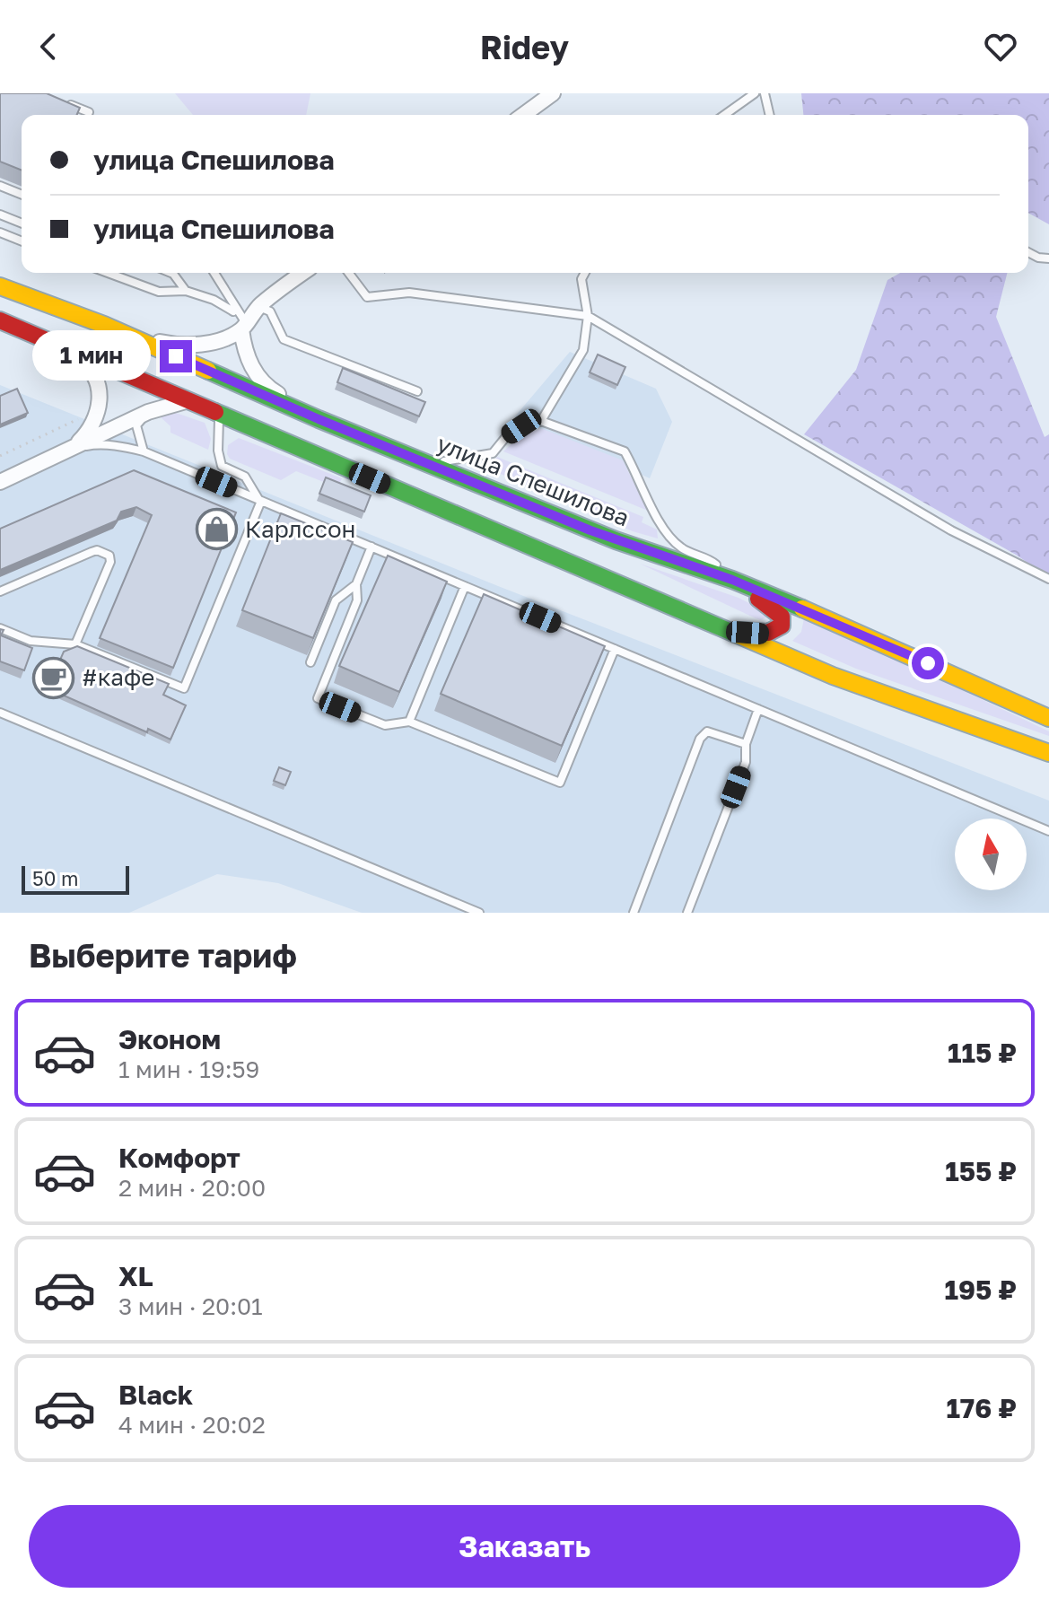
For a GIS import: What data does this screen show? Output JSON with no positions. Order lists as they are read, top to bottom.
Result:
{
  "streets": {
    "main road": ["улица Спешилова"]
  },
  "places": {
    "shop": ["Карлссон"],
    "cafe": ["#кафе"]
  },
  "scale_bar": "50 m",
  "north": "top",
  "page": {
    "header": "Ridey",
    "banner": ["улица Спешилова", "улица Спешилова"],
    "bubble": "1 мин",
    "scale": "50 m",
    "heading": "Выберите тариф",
    "list": [
      {
        "name": "Эконом",
        "note": "1 мин · 19:59",
        "value": "115 ₽"
      },
      {
        "name": "Комфорт",
        "note": "2 мин · 20:00",
        "value": "155 ₽"
      },
      {
        "name": "XL",
        "note": "3 мин · 20:01",
        "value": "195 ₽"
      },
      {
        "name": "Black",
        "note": "4 мин · 20:02",
        "value": "176 ₽"
      }
    ],
    "buttons": "Заказать"
  }
}
